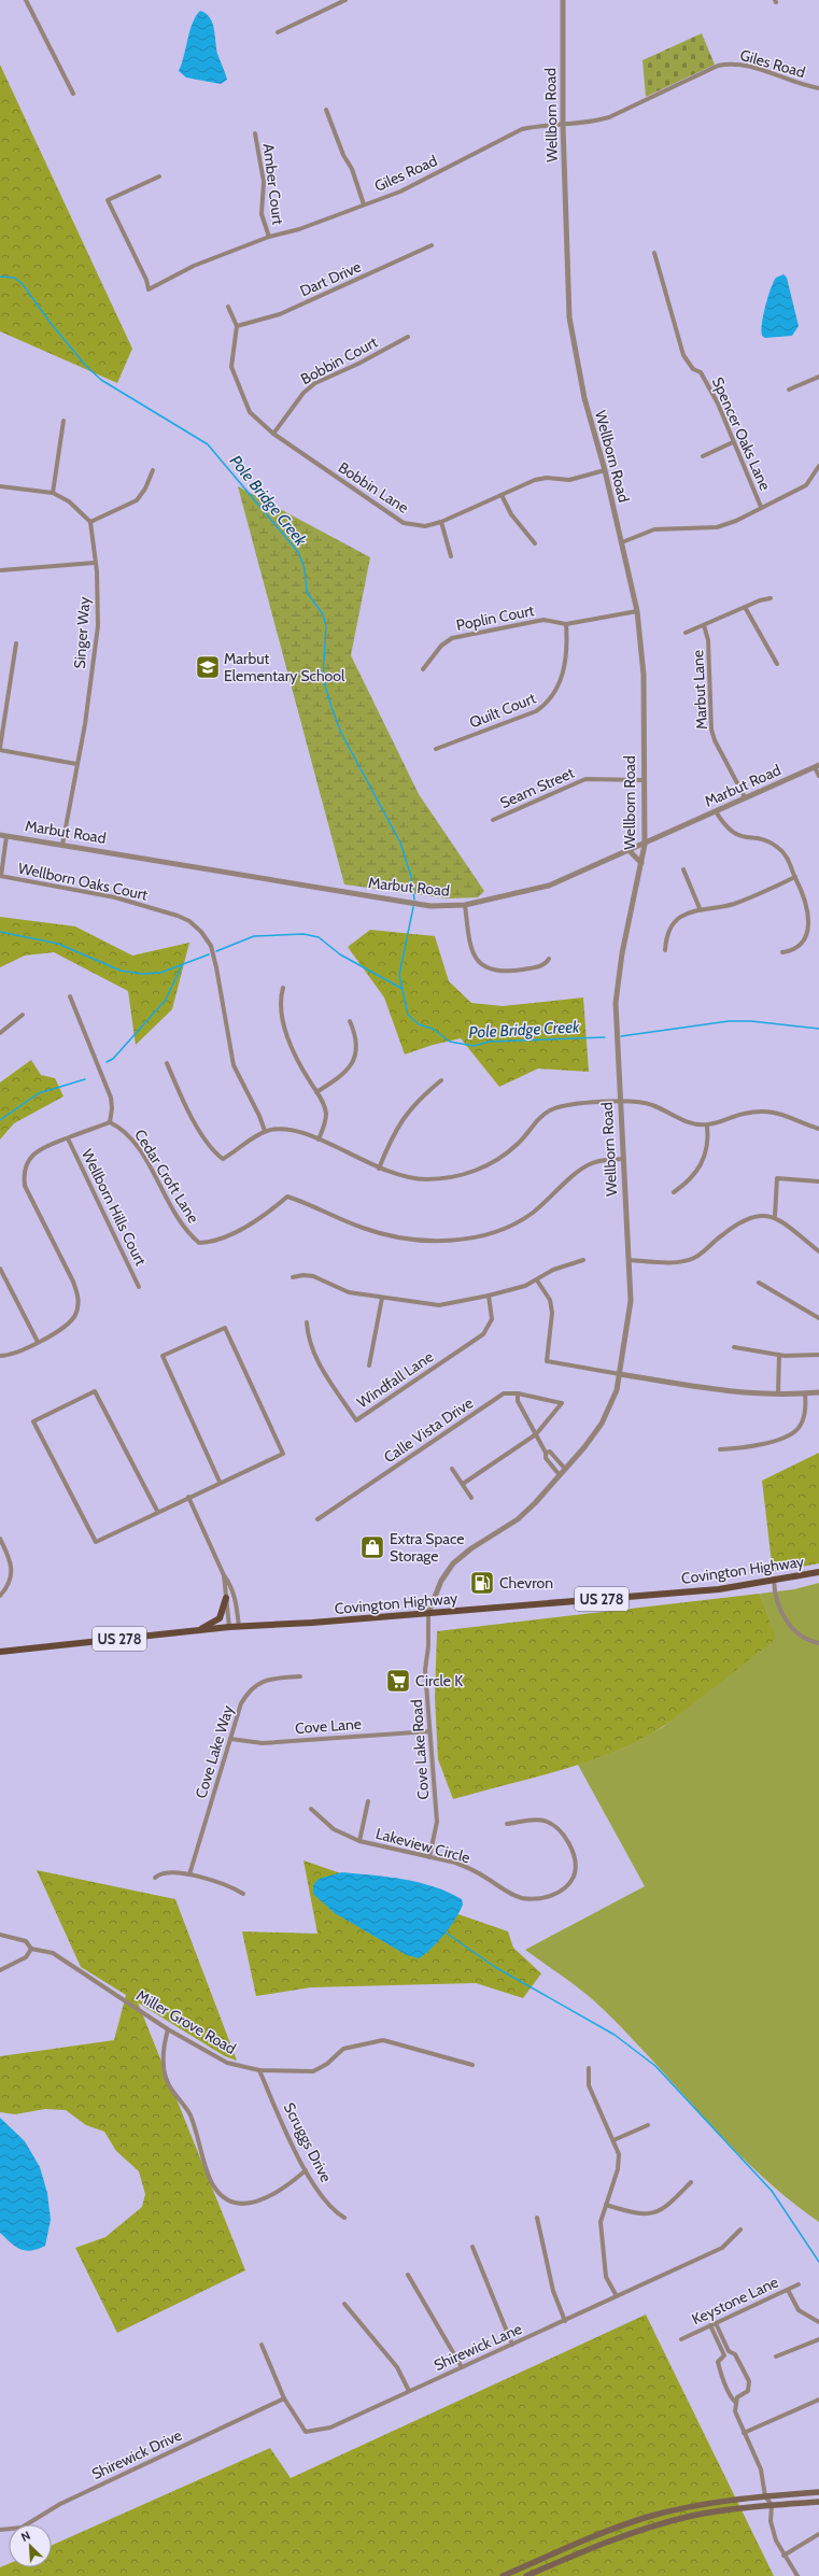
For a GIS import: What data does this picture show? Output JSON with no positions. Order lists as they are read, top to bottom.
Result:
{
  "streets": {
    "main road": ["Covington Highway", "US 278"],
    "street": [
      "Giles Road",
      "Wellborn Road",
      "Amber Court",
      "Dart Drive",
      "Bobbin Court",
      "Spencer Oaks Lane",
      "Bobbin Lane",
      "Poplin Court",
      "Singer Way",
      "Marbut Lane",
      "Quilt Court",
      "Marbut Road",
      "Seam Street",
      "Wellborn Oaks Court",
      "Cedar Croft Lane",
      "Wellborn Hills Court",
      "Windfall Lane",
      "Calle Vista Drive",
      "Cove Lane",
      "Cove Lake Road",
      "Cove Lake Way",
      "Lakeview Circle",
      "Miller Grove Road",
      "Scruggs Drive",
      "Keystone Lane",
      "Shirewick Lane",
      "Shirewick Drive"
    ]
  },
  "crossings": [
    ["Giles Road", "Wellborn Road"],
    ["Giles Road", "Amber Court"],
    ["Wellborn Road", "Bobbin Lane"],
    ["Wellborn Road", "Poplin Court"],
    ["Wellborn Road", "Marbut Road"],
    ["Wellborn Road", "Seam Street"],
    ["Wellborn Road", "Cedar Croft Lane"],
    ["Wellborn Road", "Covington Highway"],
    ["Wellborn Road", "Cove Lake Road"],
    ["Dart Drive", "Bobbin Lane"],
    ["Bobbin Court", "Bobbin Lane"],
    ["Poplin Court", "Quilt Court"],
    ["Singer Way", "Marbut Road"],
    ["Marbut Lane", "Marbut Road"],
    ["Covington Highway", "Cove Lake Road"],
    ["Cove Lane", "Cove Lake Road"],
    ["Cove Lane", "Cove Lake Way"],
    ["Cove Lake Road", "Lakeview Circle"],
    ["Miller Grove Road", "Scruggs Drive"],
    ["Shirewick Lane", "Shirewick Drive"]
  ],
  "water": ["Pole Bridge Creek"],
  "places": {
    "school or university": ["Marbut Elementary School"],
    "shop": ["Extra Space Storage"],
    "fuel station": ["Chevron"],
    "supermarket": ["Circle K"]
  },
  "north": "top left"
}
